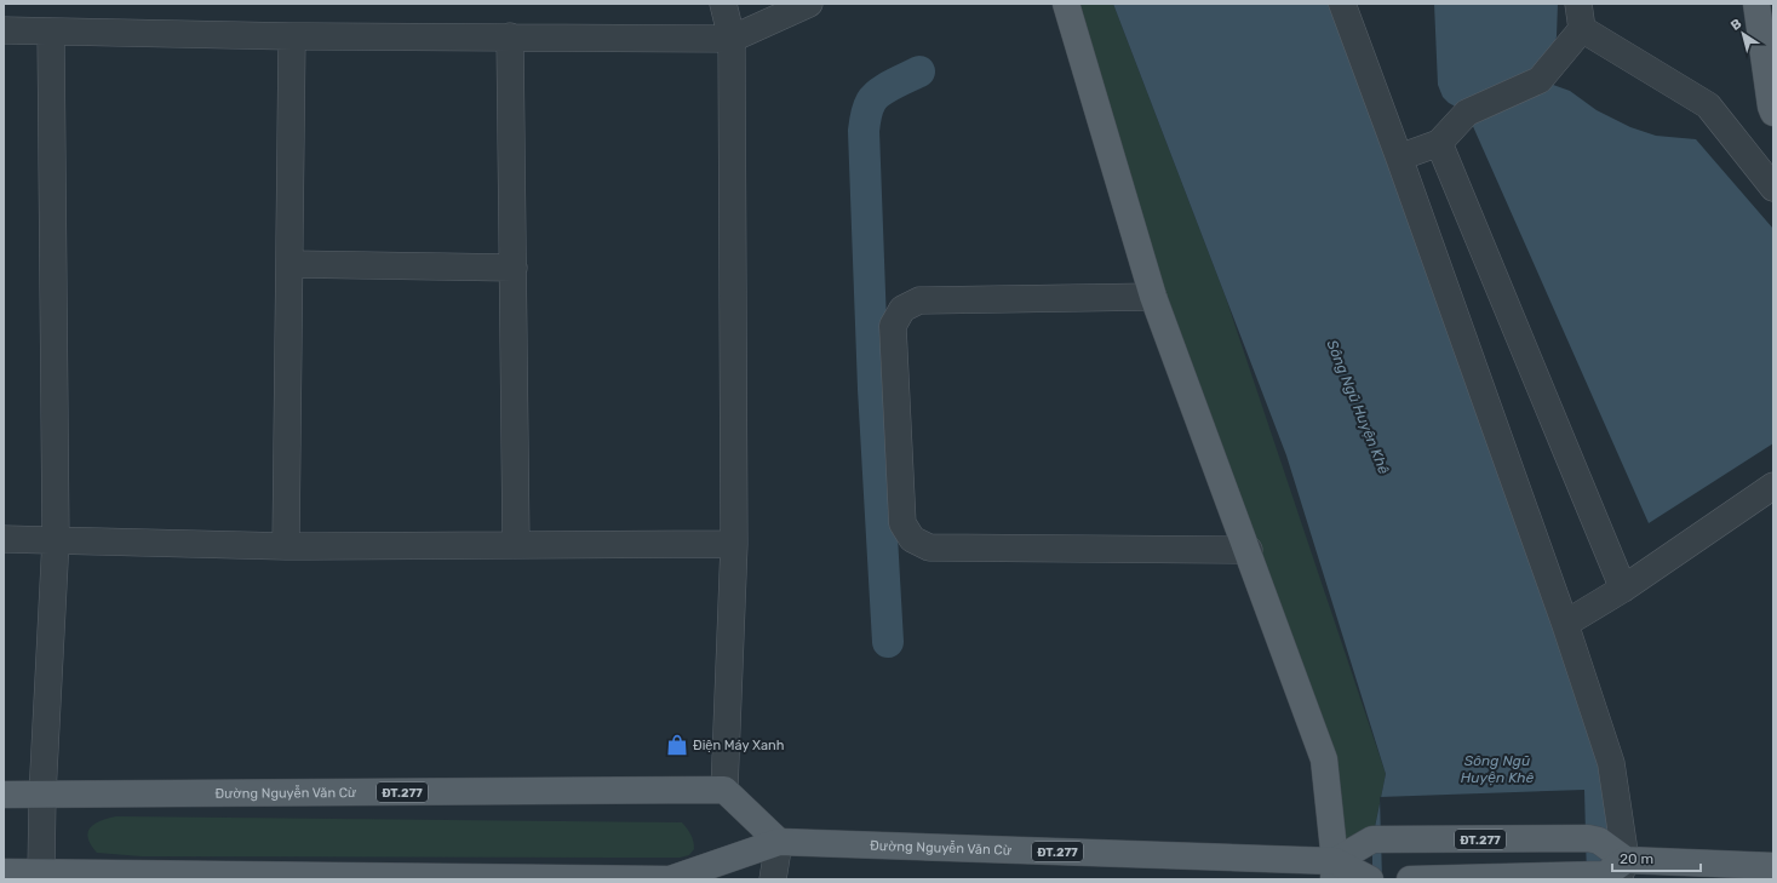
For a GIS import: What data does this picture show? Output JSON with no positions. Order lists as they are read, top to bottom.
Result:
{
  "streets": {
    "main road": ["ĐT.277", "Đường Nguyễn Văn Cừ"]
  },
  "crossings": [
    ["ĐT.277", "Đường Nguyễn Văn Cừ"]
  ],
  "water": ["Sông Ngũ Huyện Khê"],
  "places": {
    "shop": ["Điện Máy Xanh"]
  },
  "scale_bar": "20 m",
  "north": "top left"
}
